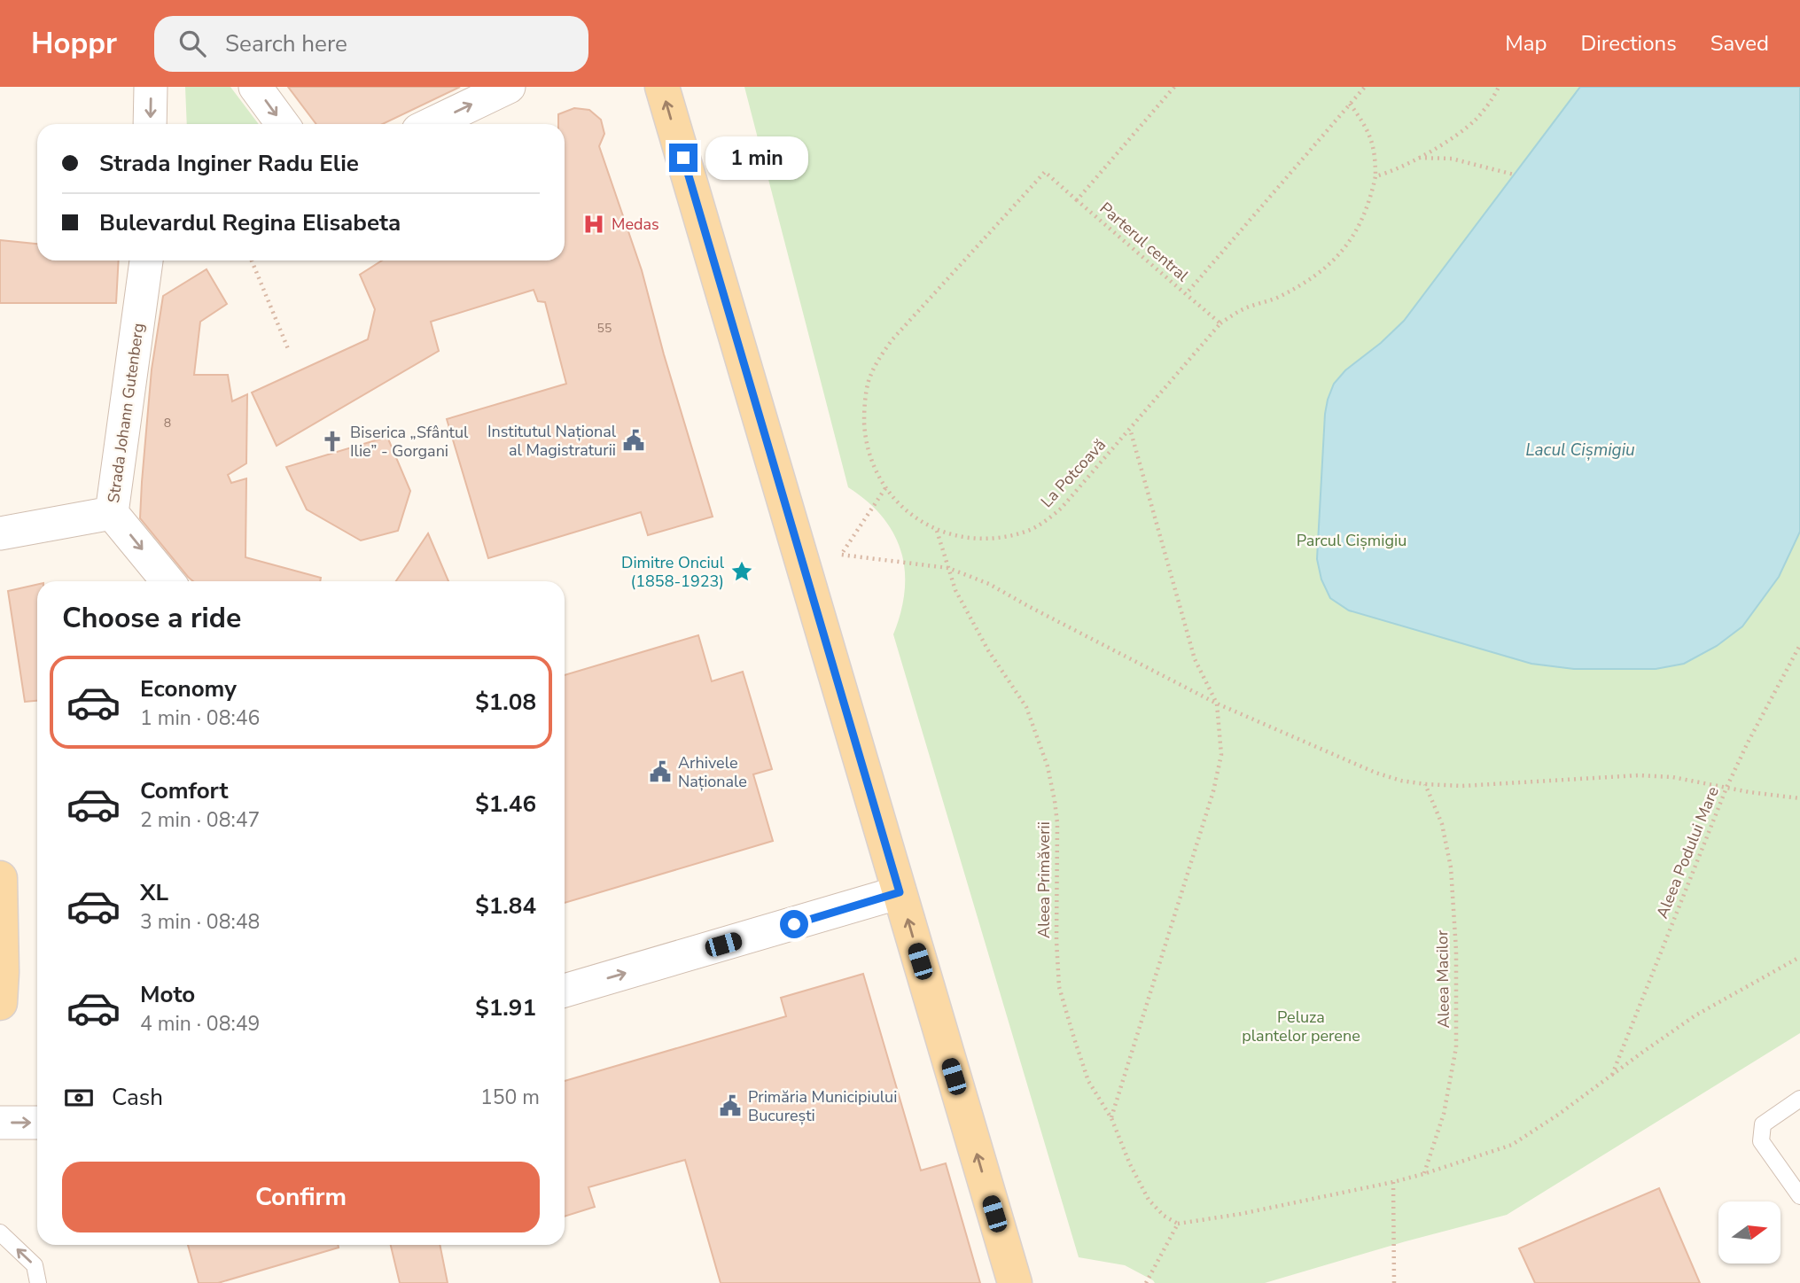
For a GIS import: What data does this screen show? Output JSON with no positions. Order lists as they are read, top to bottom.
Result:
{
  "streets": {
    "street": ["Strada Johann Gutenberg"],
    "path": [
      "Parterul central",
      "La Potcoavă",
      "Aleea Podului Mare",
      "Aleea Primăverii",
      "Aleea Macilor"
    ]
  },
  "crossings": [
    ["Parterul central", "La Potcoavă"],
    ["La Potcoavă", "Aleea Primăverii"]
  ],
  "water": ["Lacul Cișmigiu"],
  "parks": ["Parcul Cișmigiu", "Peluza plantelor perene"],
  "places": {
    "hospital": ["Medas"],
    "public building": ["Institutul Național al Magistraturii", "Arhivele Naționale", "Primăria Municipiului București"],
    "church": ["Biserica „Sfântul Ilie” - Gorgani"],
    "place": ["Dimitre Onciul (1858-1923)"]
  },
  "house_numbers": ["55", "8"],
  "north": "right",
  "page": {
    "header": "Hoppr",
    "search": "Search here",
    "nav": ["Map", "Directions", "Saved"],
    "banner": ["Strada Inginer Radu Elie", "Bulevardul Regina Elisabeta"],
    "bubble": "1 min",
    "heading": "Choose a ride",
    "list": [
      {
        "name": "Economy",
        "note": "1 min · 08:46",
        "value": "$1.08"
      },
      {
        "name": "Comfort",
        "note": "2 min · 08:47",
        "value": "$1.46"
      },
      {
        "name": "XL",
        "note": "3 min · 08:48",
        "value": "$1.84"
      },
      {
        "name": "Moto",
        "note": "4 min · 08:49",
        "value": "$1.91"
      }
    ],
    "pay": ["Cash", "150 m"],
    "buttons": "Confirm"
  }
}
